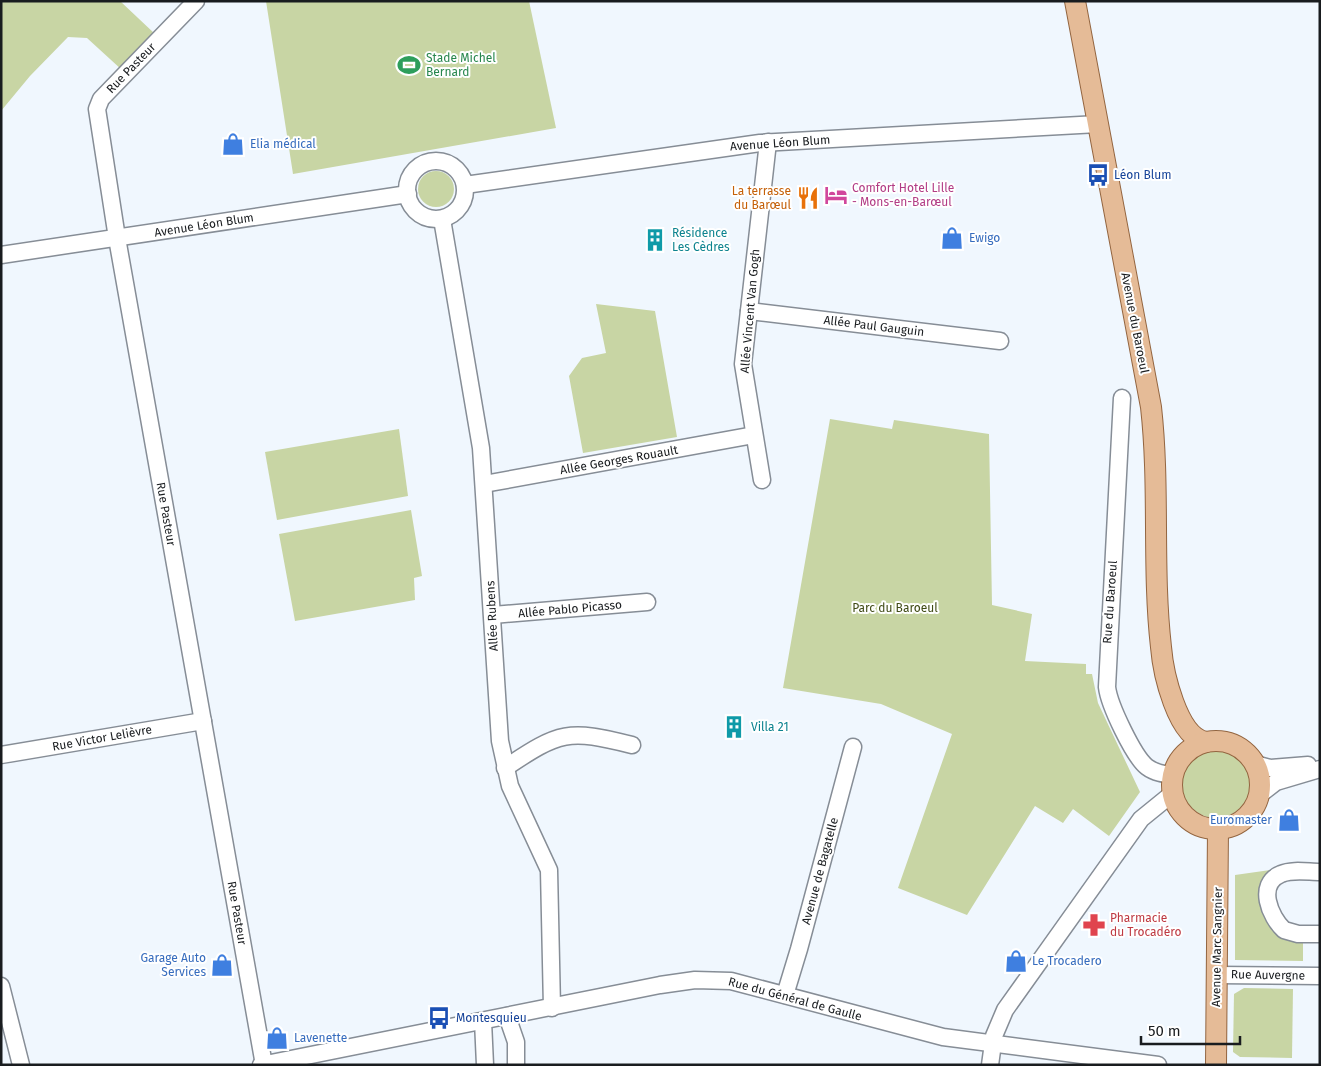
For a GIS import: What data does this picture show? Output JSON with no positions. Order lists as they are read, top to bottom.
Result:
{
  "streets": {
    "main road": ["Avenue du Baroeul", "Avenue Marc Sangnier"],
    "street": [
      "Rue Pasteur",
      "Avenue Léon Blum",
      "Allée Vincent Van Gogh",
      "Allée Paul Gauguin",
      "Allée Georges Rouault",
      "Rue du Baroeul",
      "Allée Pablo Picasso",
      "Allée Rubens",
      "Rue Victor Lelièvre",
      "Avenue de Bagatelle",
      "Rue Auvergne",
      "Rue du Général de Gaulle"
    ]
  },
  "crossings": [
    ["Rue Pasteur", "Avenue Léon Blum"],
    ["Rue Pasteur", "Rue Victor Lelièvre"],
    ["Rue Pasteur", "Rue du Général de Gaulle"],
    ["Avenue Léon Blum", "Allée Vincent Van Gogh"],
    ["Avenue Léon Blum", "Avenue du Baroeul"],
    ["Avenue Léon Blum", "Allée Rubens"],
    ["Allée Vincent Van Gogh", "Allée Paul Gauguin"],
    ["Allée Vincent Van Gogh", "Allée Georges Rouault"],
    ["Avenue du Baroeul", "Rue du Baroeul"],
    ["Avenue du Baroeul", "Avenue Marc Sangnier"],
    ["Allée Georges Rouault", "Allée Rubens"],
    ["Rue du Baroeul", "Avenue Marc Sangnier"],
    ["Allée Pablo Picasso", "Allée Rubens"],
    ["Allée Rubens", "Rue du Général de Gaulle"],
    ["Avenue de Bagatelle", "Rue du Général de Gaulle"],
    ["Avenue Marc Sangnier", "Rue Auvergne"]
  ],
  "parks": ["Parc du Baroeul"],
  "places": {
    "sports": ["Stade Michel Bernard"],
    "shop": [
      "Elia médical",
      "Ewigo",
      "Euromaster",
      "Le Trocadero",
      "Garage Auto Services",
      "Lavenette"
    ],
    "bus stop": ["Léon Blum", "Montesquieu"],
    "hotel": ["Comfort Hotel Lille - Mons-en-Barœul"],
    "restaurant": ["La terrasse du Barœul"],
    "building": ["Résidence Les Cèdres", "Villa 21"],
    "pharmacy": ["Pharmacie du Trocadéro"]
  },
  "scale_bar": "50 m"
}
